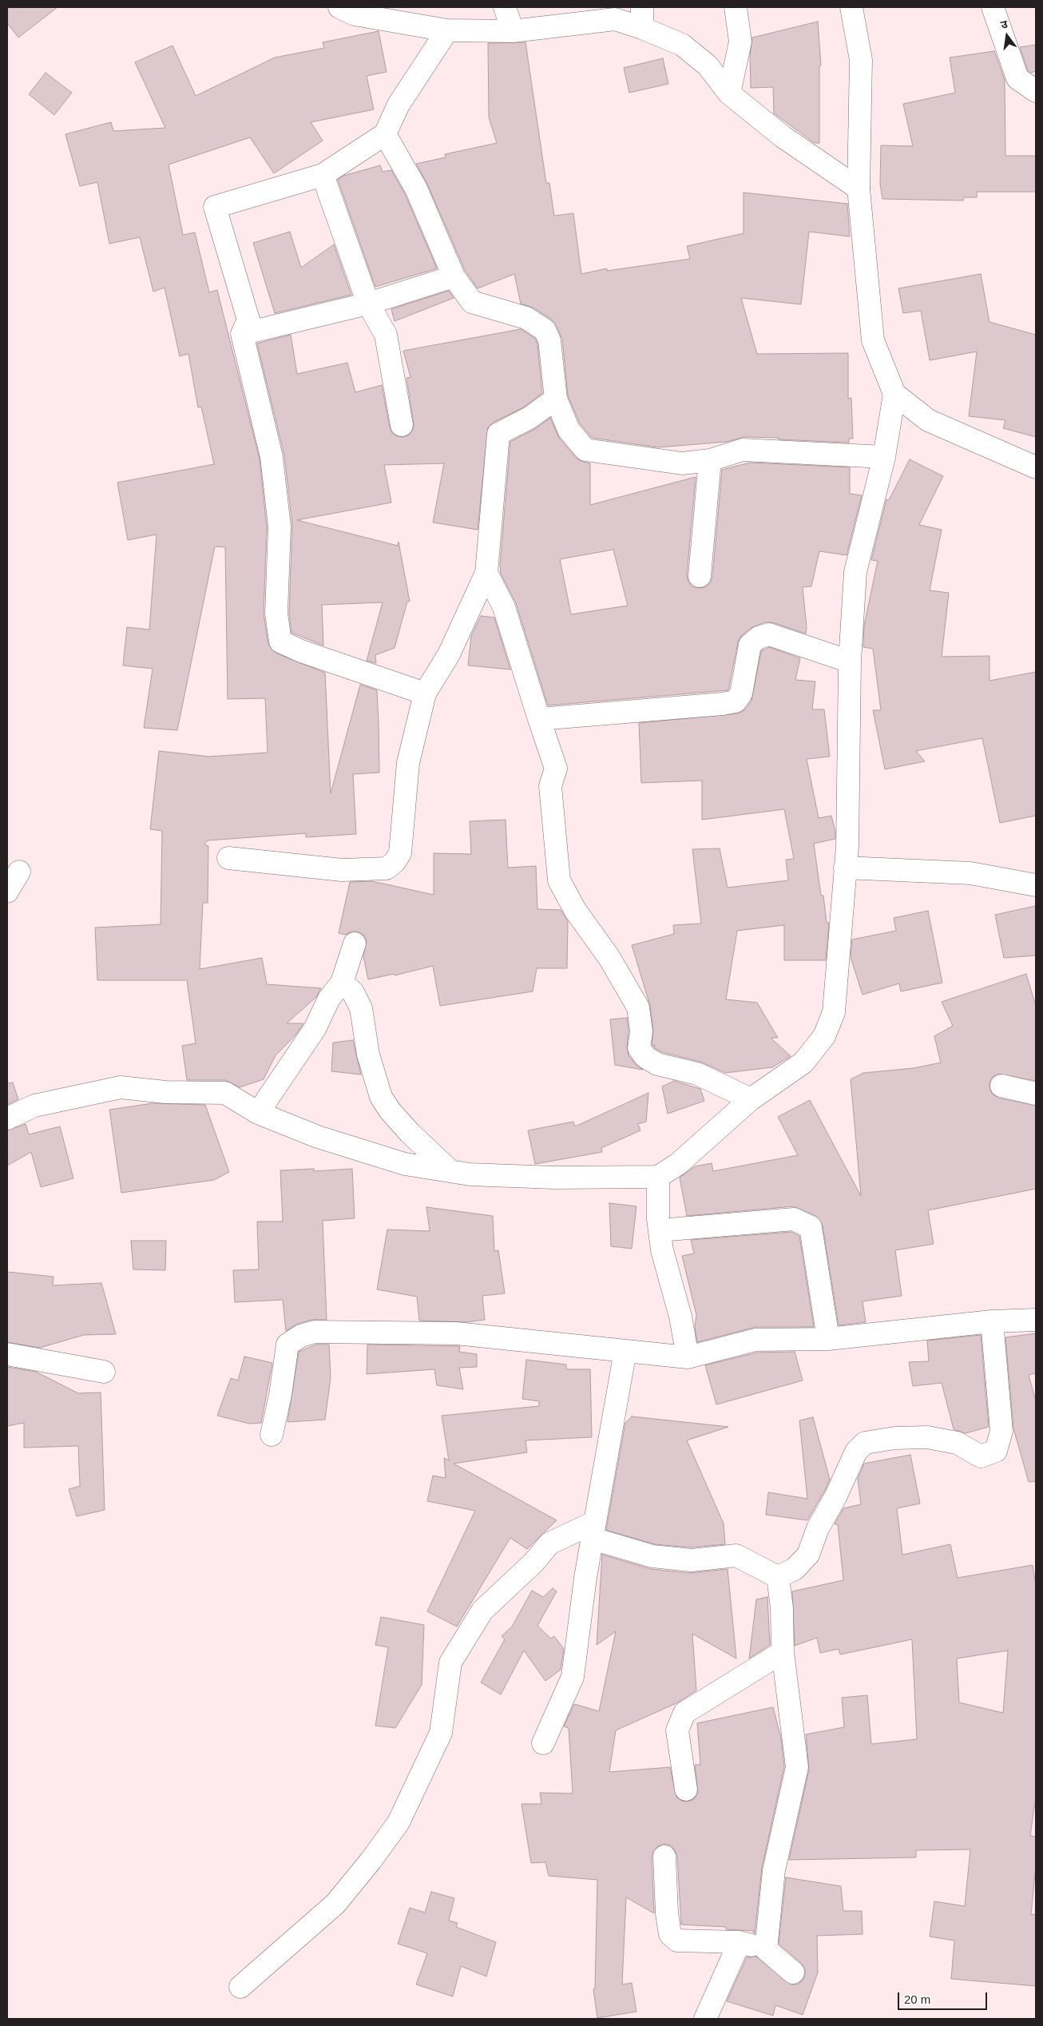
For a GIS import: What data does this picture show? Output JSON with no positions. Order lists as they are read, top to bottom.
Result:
{
  "scale_bar": "20 m",
  "north": "top"
}
